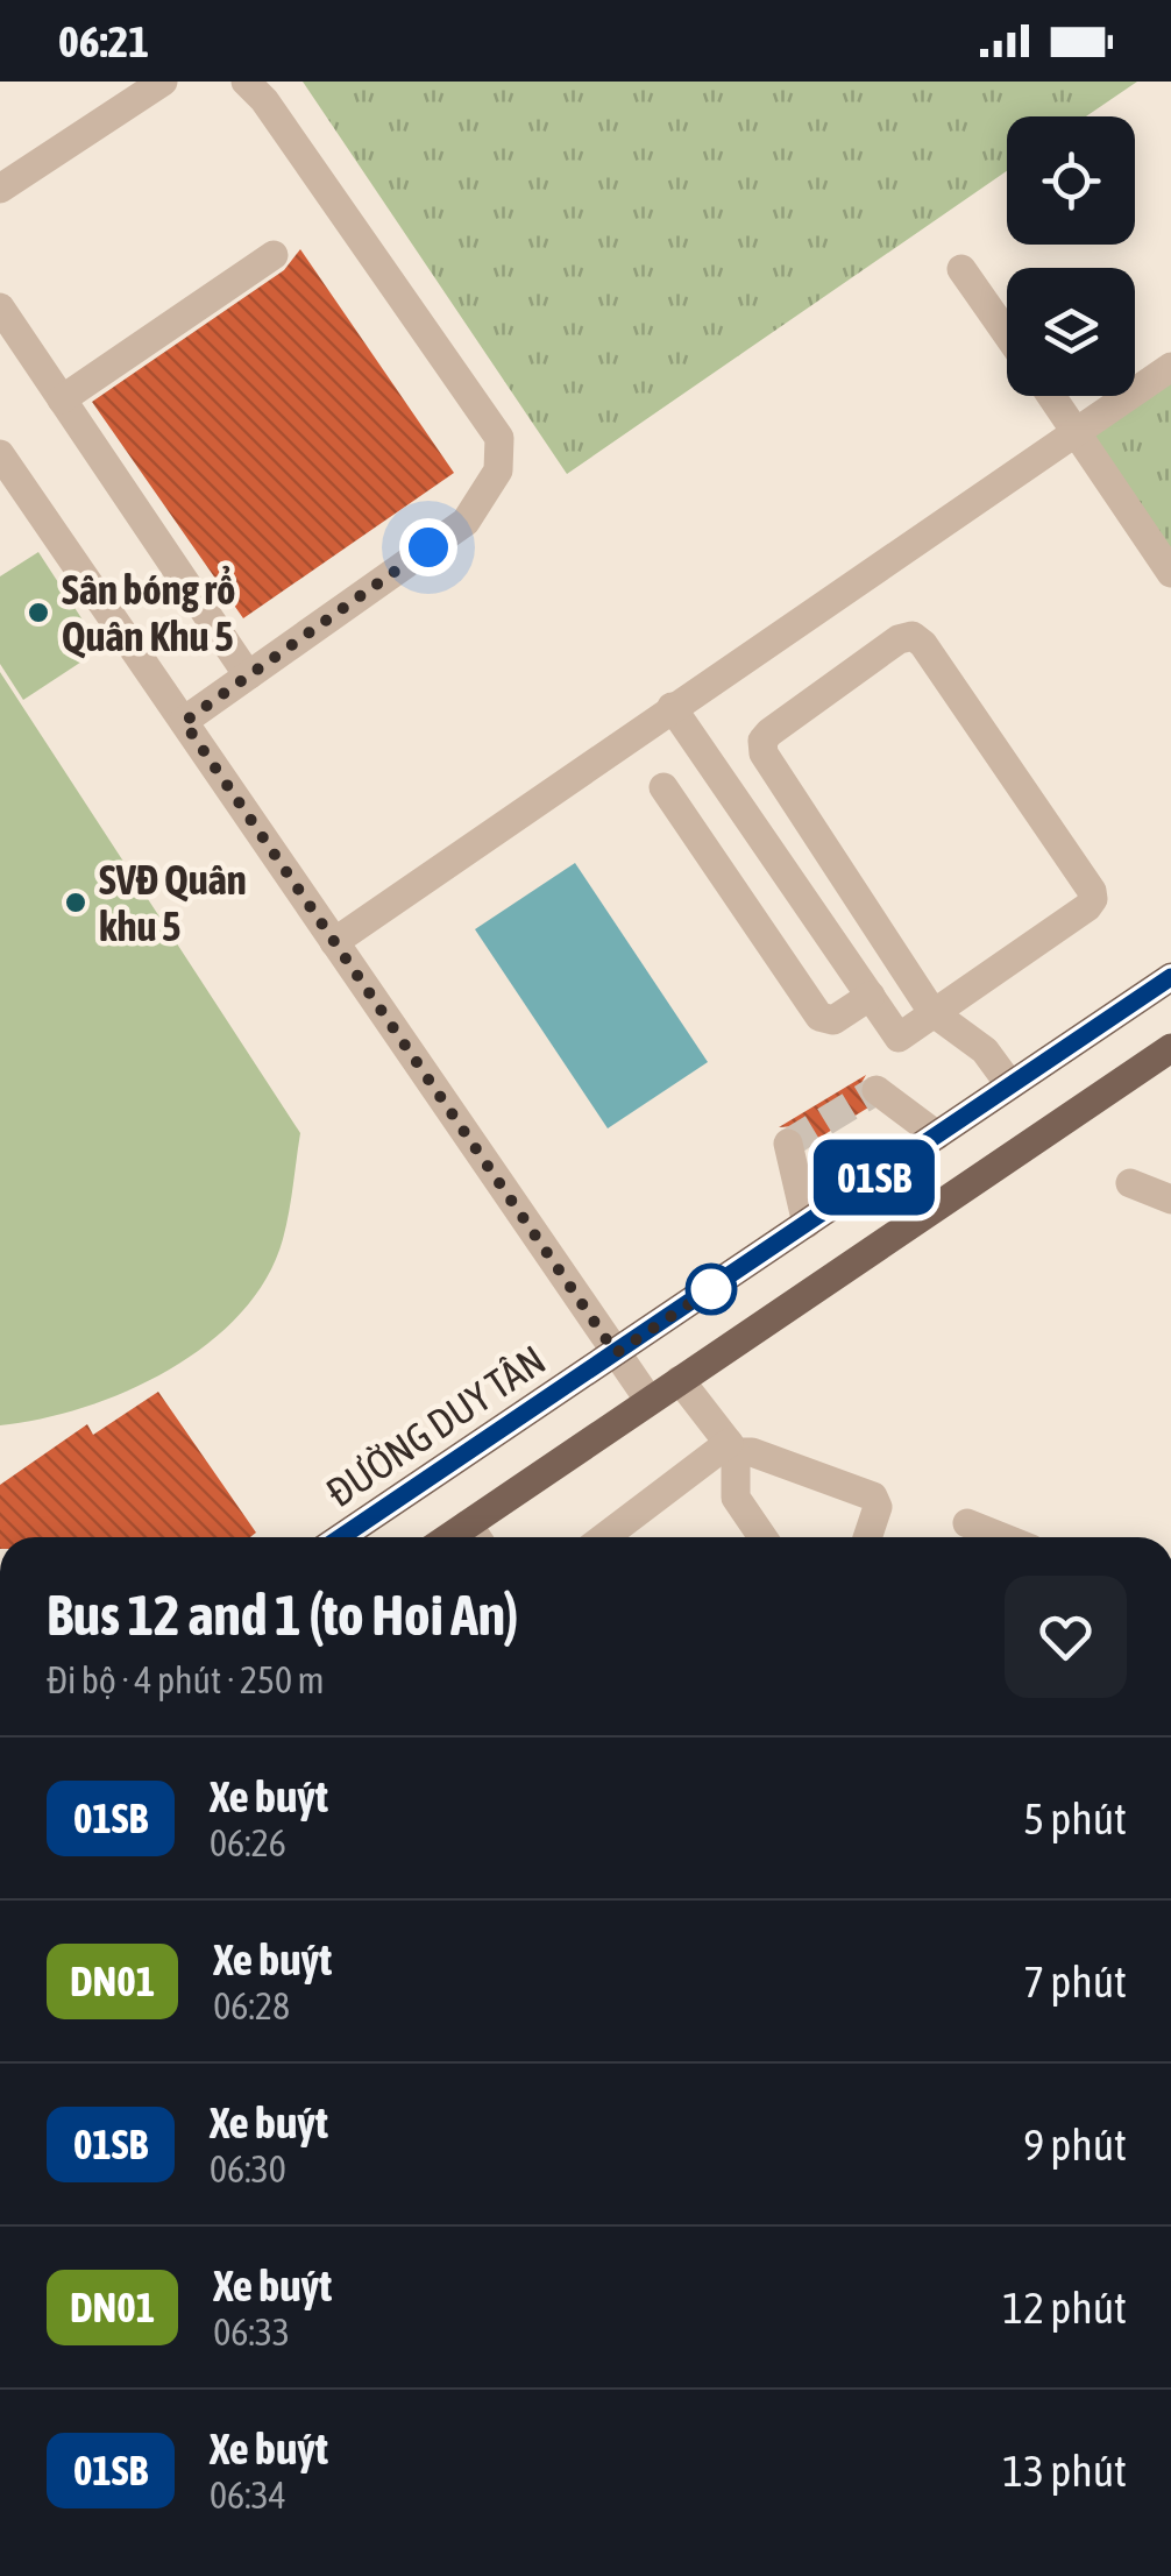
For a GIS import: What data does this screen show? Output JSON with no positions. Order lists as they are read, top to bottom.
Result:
{
  "streets": {
    "main road": ["ĐƯỜNG DUY TÂN"]
  },
  "places": ["Sân bóng rổ Quân Khu 5", "SVĐ Quân khu 5"],
  "lines": ["bus line 01SB"],
  "page": {
    "status": "06:21",
    "on_map": "01SB",
    "heading": ["Bus 12 and 1 (to Hoi An)", "Đi bộ · 4 phút · 250 m"],
    "list": [
      {
        "mark": "01SB",
        "name": "Xe buýt",
        "note": "06:26",
        "value": "5 phút"
      },
      {
        "mark": "DN01",
        "name": "Xe buýt",
        "note": "06:28",
        "value": "7 phút"
      },
      {
        "mark": "01SB",
        "name": "Xe buýt",
        "note": "06:30",
        "value": "9 phút"
      },
      {
        "mark": "DN01",
        "name": "Xe buýt",
        "note": "06:33",
        "value": "12 phút"
      },
      {
        "mark": "01SB",
        "name": "Xe buýt",
        "note": "06:34",
        "value": "13 phút"
      }
    ]
  }
}
